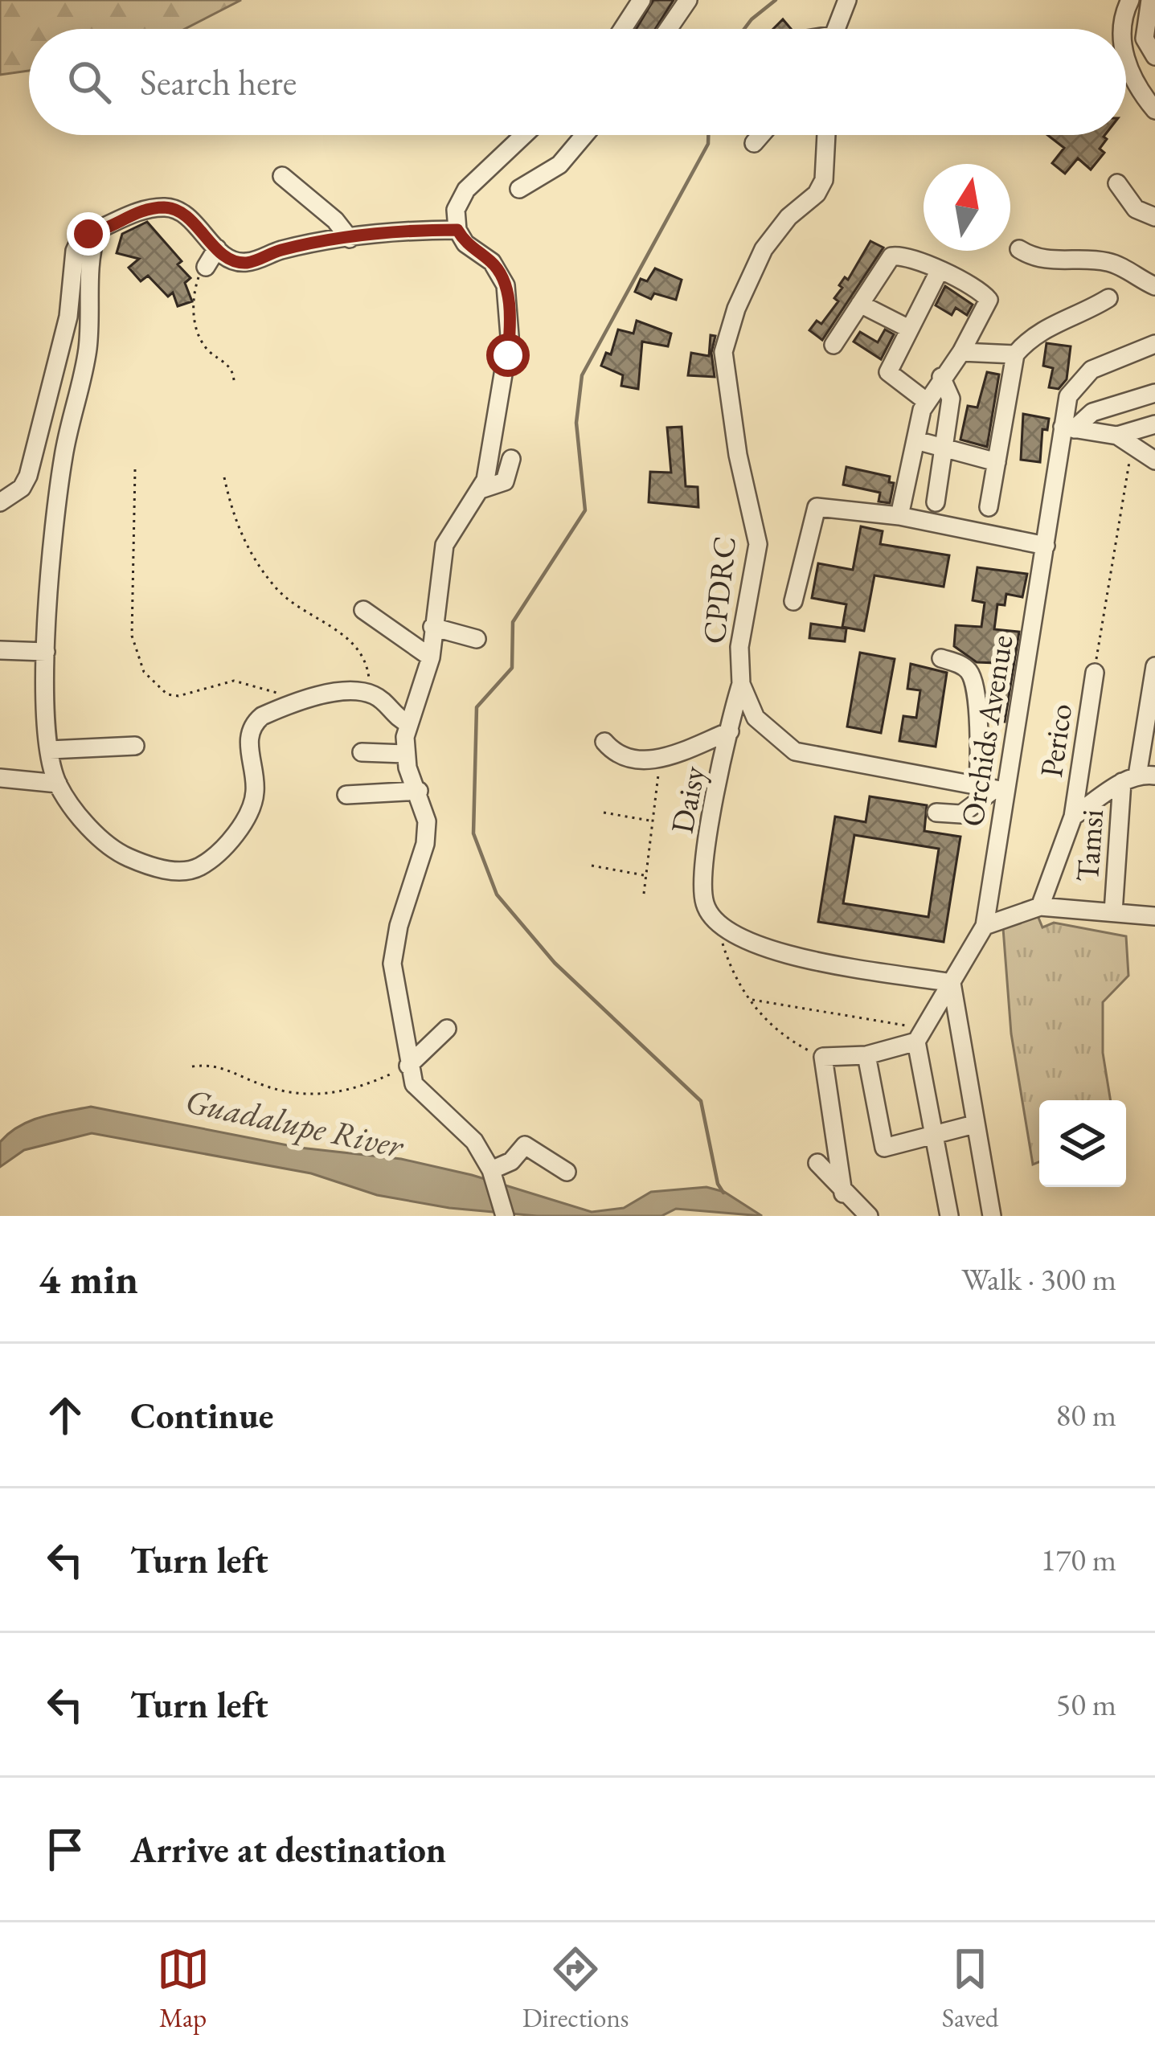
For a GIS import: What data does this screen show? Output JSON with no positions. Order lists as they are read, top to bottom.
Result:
{
  "streets": {
    "street": [
      "CPDRC",
      "Orchids Avenue",
      "Perico",
      "Daisy",
      "Tamsi"
    ]
  },
  "crossings": [
    ["CPDRC", "Orchids Avenue"],
    ["CPDRC", "Daisy"]
  ],
  "water": ["Guadalupe River"],
  "north": "top",
  "page": {
    "search": "Search here",
    "heading": ["4 min", "Walk · 300 m"],
    "list": [
      ["Continue", "80 m"],
      ["Turn left", "170 m"],
      ["Turn left", "50 m"],
      "Arrive at destination"
    ],
    "nav": ["Map", "Directions", "Saved"]
  }
}
